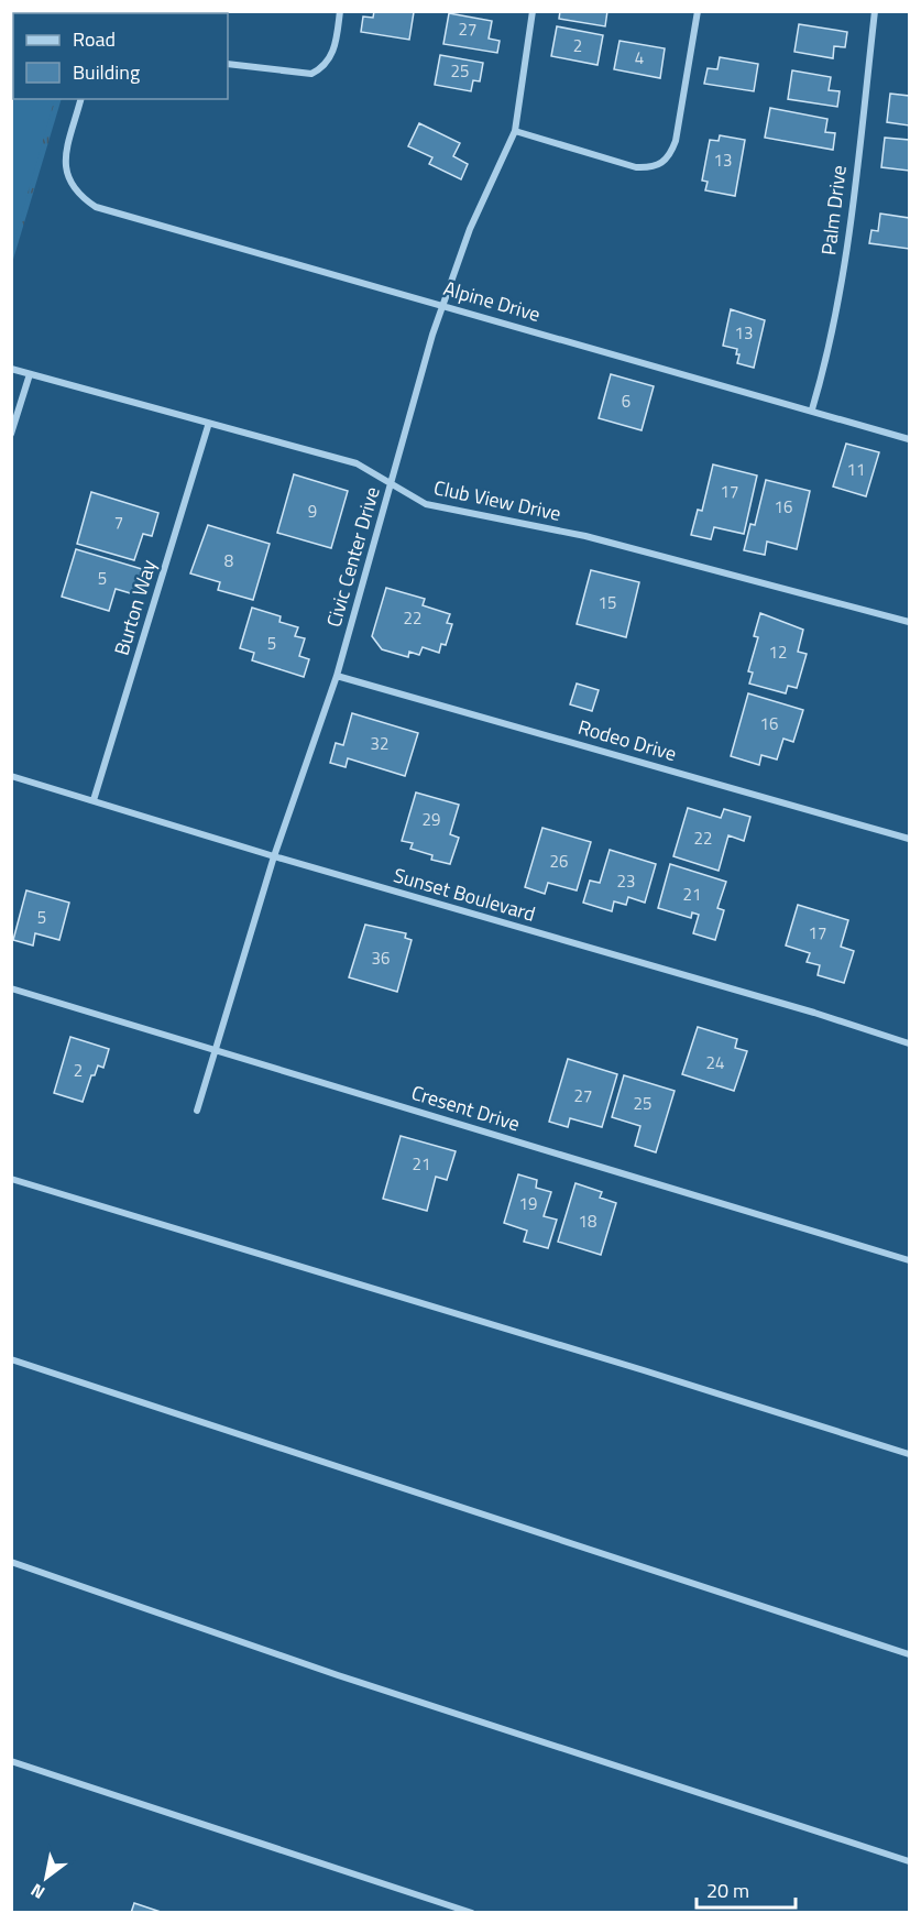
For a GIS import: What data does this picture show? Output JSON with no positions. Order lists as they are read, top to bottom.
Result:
{
  "streets": {
    "street": [
      "Palm Drive",
      "Alpine Drive",
      "Club View Drive",
      "Civic Center Drive",
      "Burton Way",
      "Rodeo Drive",
      "Sunset Boulevard",
      "Cresent Drive"
    ]
  },
  "crossings": [
    ["Palm Drive", "Alpine Drive"],
    ["Alpine Drive", "Civic Center Drive"],
    ["Club View Drive", "Civic Center Drive"],
    ["Club View Drive", "Burton Way"],
    ["Civic Center Drive", "Rodeo Drive"],
    ["Civic Center Drive", "Sunset Boulevard"],
    ["Civic Center Drive", "Cresent Drive"],
    ["Burton Way", "Sunset Boulevard"]
  ],
  "house_numbers": [
    "27",
    "2",
    "4",
    "25",
    "13",
    "13",
    "6",
    "11",
    "17",
    "16",
    "9",
    "7",
    "8",
    "5",
    "15",
    "22",
    "5",
    "12",
    "16",
    "32",
    "29",
    "22",
    "26",
    "23",
    "21",
    "5",
    "17",
    "36",
    "24",
    "2",
    "27",
    "25",
    "21",
    "19",
    "18"
  ],
  "legend": ["Road", "Building"],
  "scale_bar": "20 m",
  "north": "bottom left"
}
